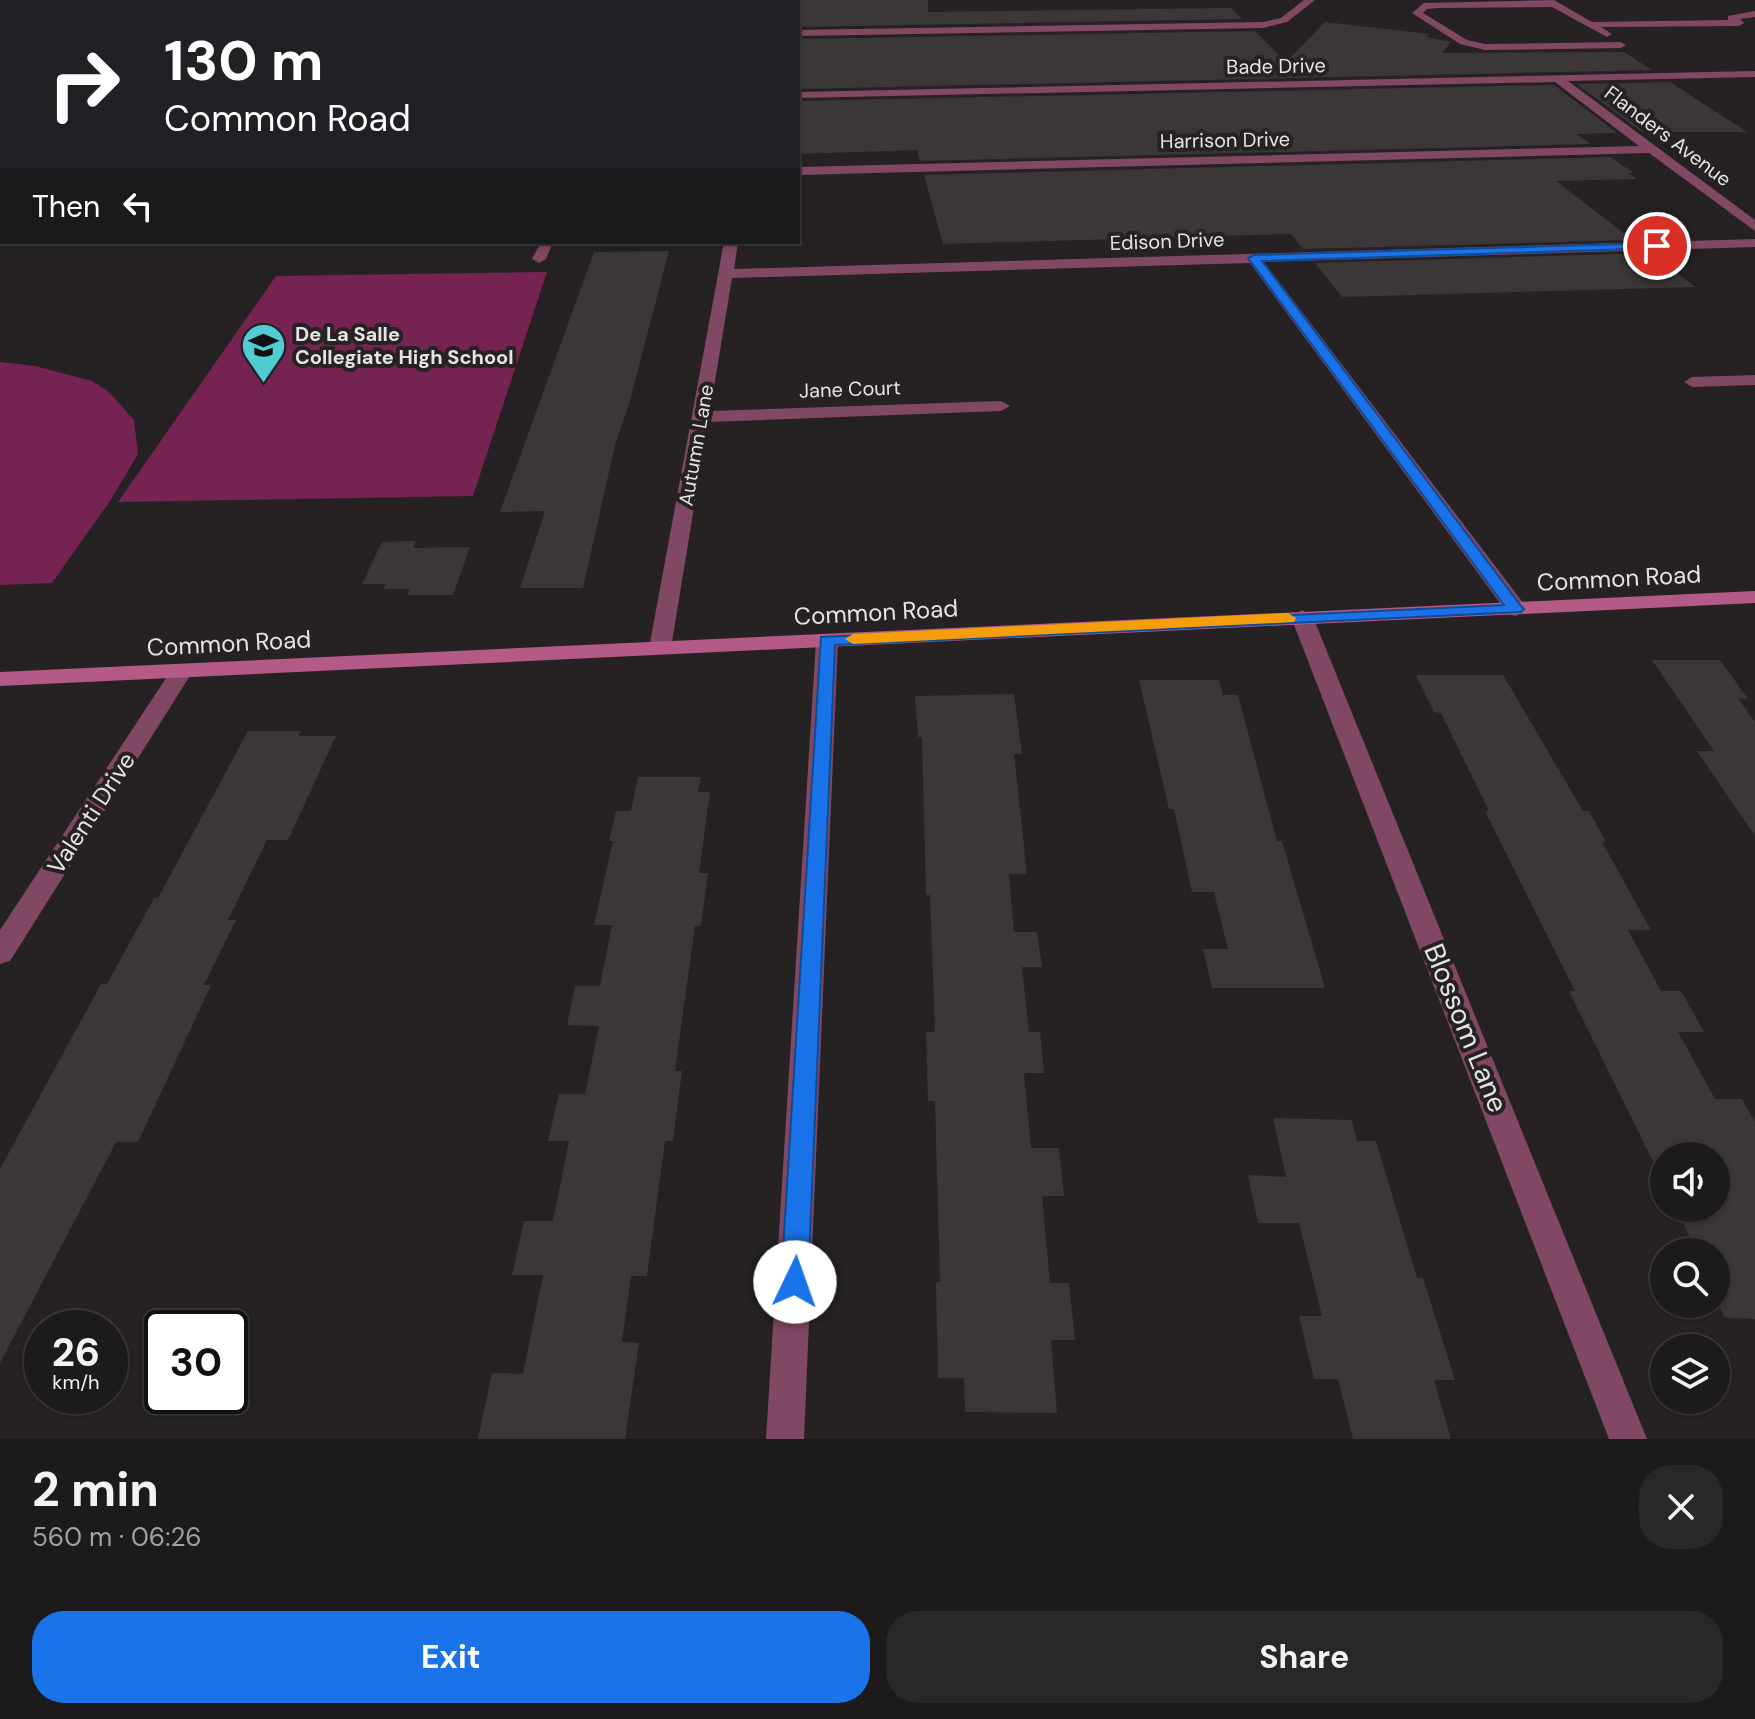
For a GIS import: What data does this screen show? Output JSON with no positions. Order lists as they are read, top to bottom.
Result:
{
  "streets": {
    "street": [
      "Bade Drive",
      "Flanders Avenue",
      "Harrison Drive",
      "Edison Drive",
      "Jane Court",
      "Autumn Lane",
      "Common Road",
      "Valenti Drive",
      "Blossom Lane"
    ]
  },
  "crossings": [
    ["Bade Drive", "Flanders Avenue"],
    ["Flanders Avenue", "Harrison Drive"],
    ["Edison Drive", "Autumn Lane"],
    ["Jane Court", "Autumn Lane"],
    ["Autumn Lane", "Common Road"],
    ["Common Road", "Valenti Drive"],
    ["Common Road", "Blossom Lane"]
  ],
  "places": {
    "school or university": ["De La Salle Collegiate High School"]
  },
  "page": {
    "turn": ["130 m", "Common Road"],
    "then": "Then",
    "speed": "26 km/h",
    "limit": "30",
    "heading": ["2 min", "560 m · 06:26"],
    "buttons": ["Exit", "Share"]
  }
}
